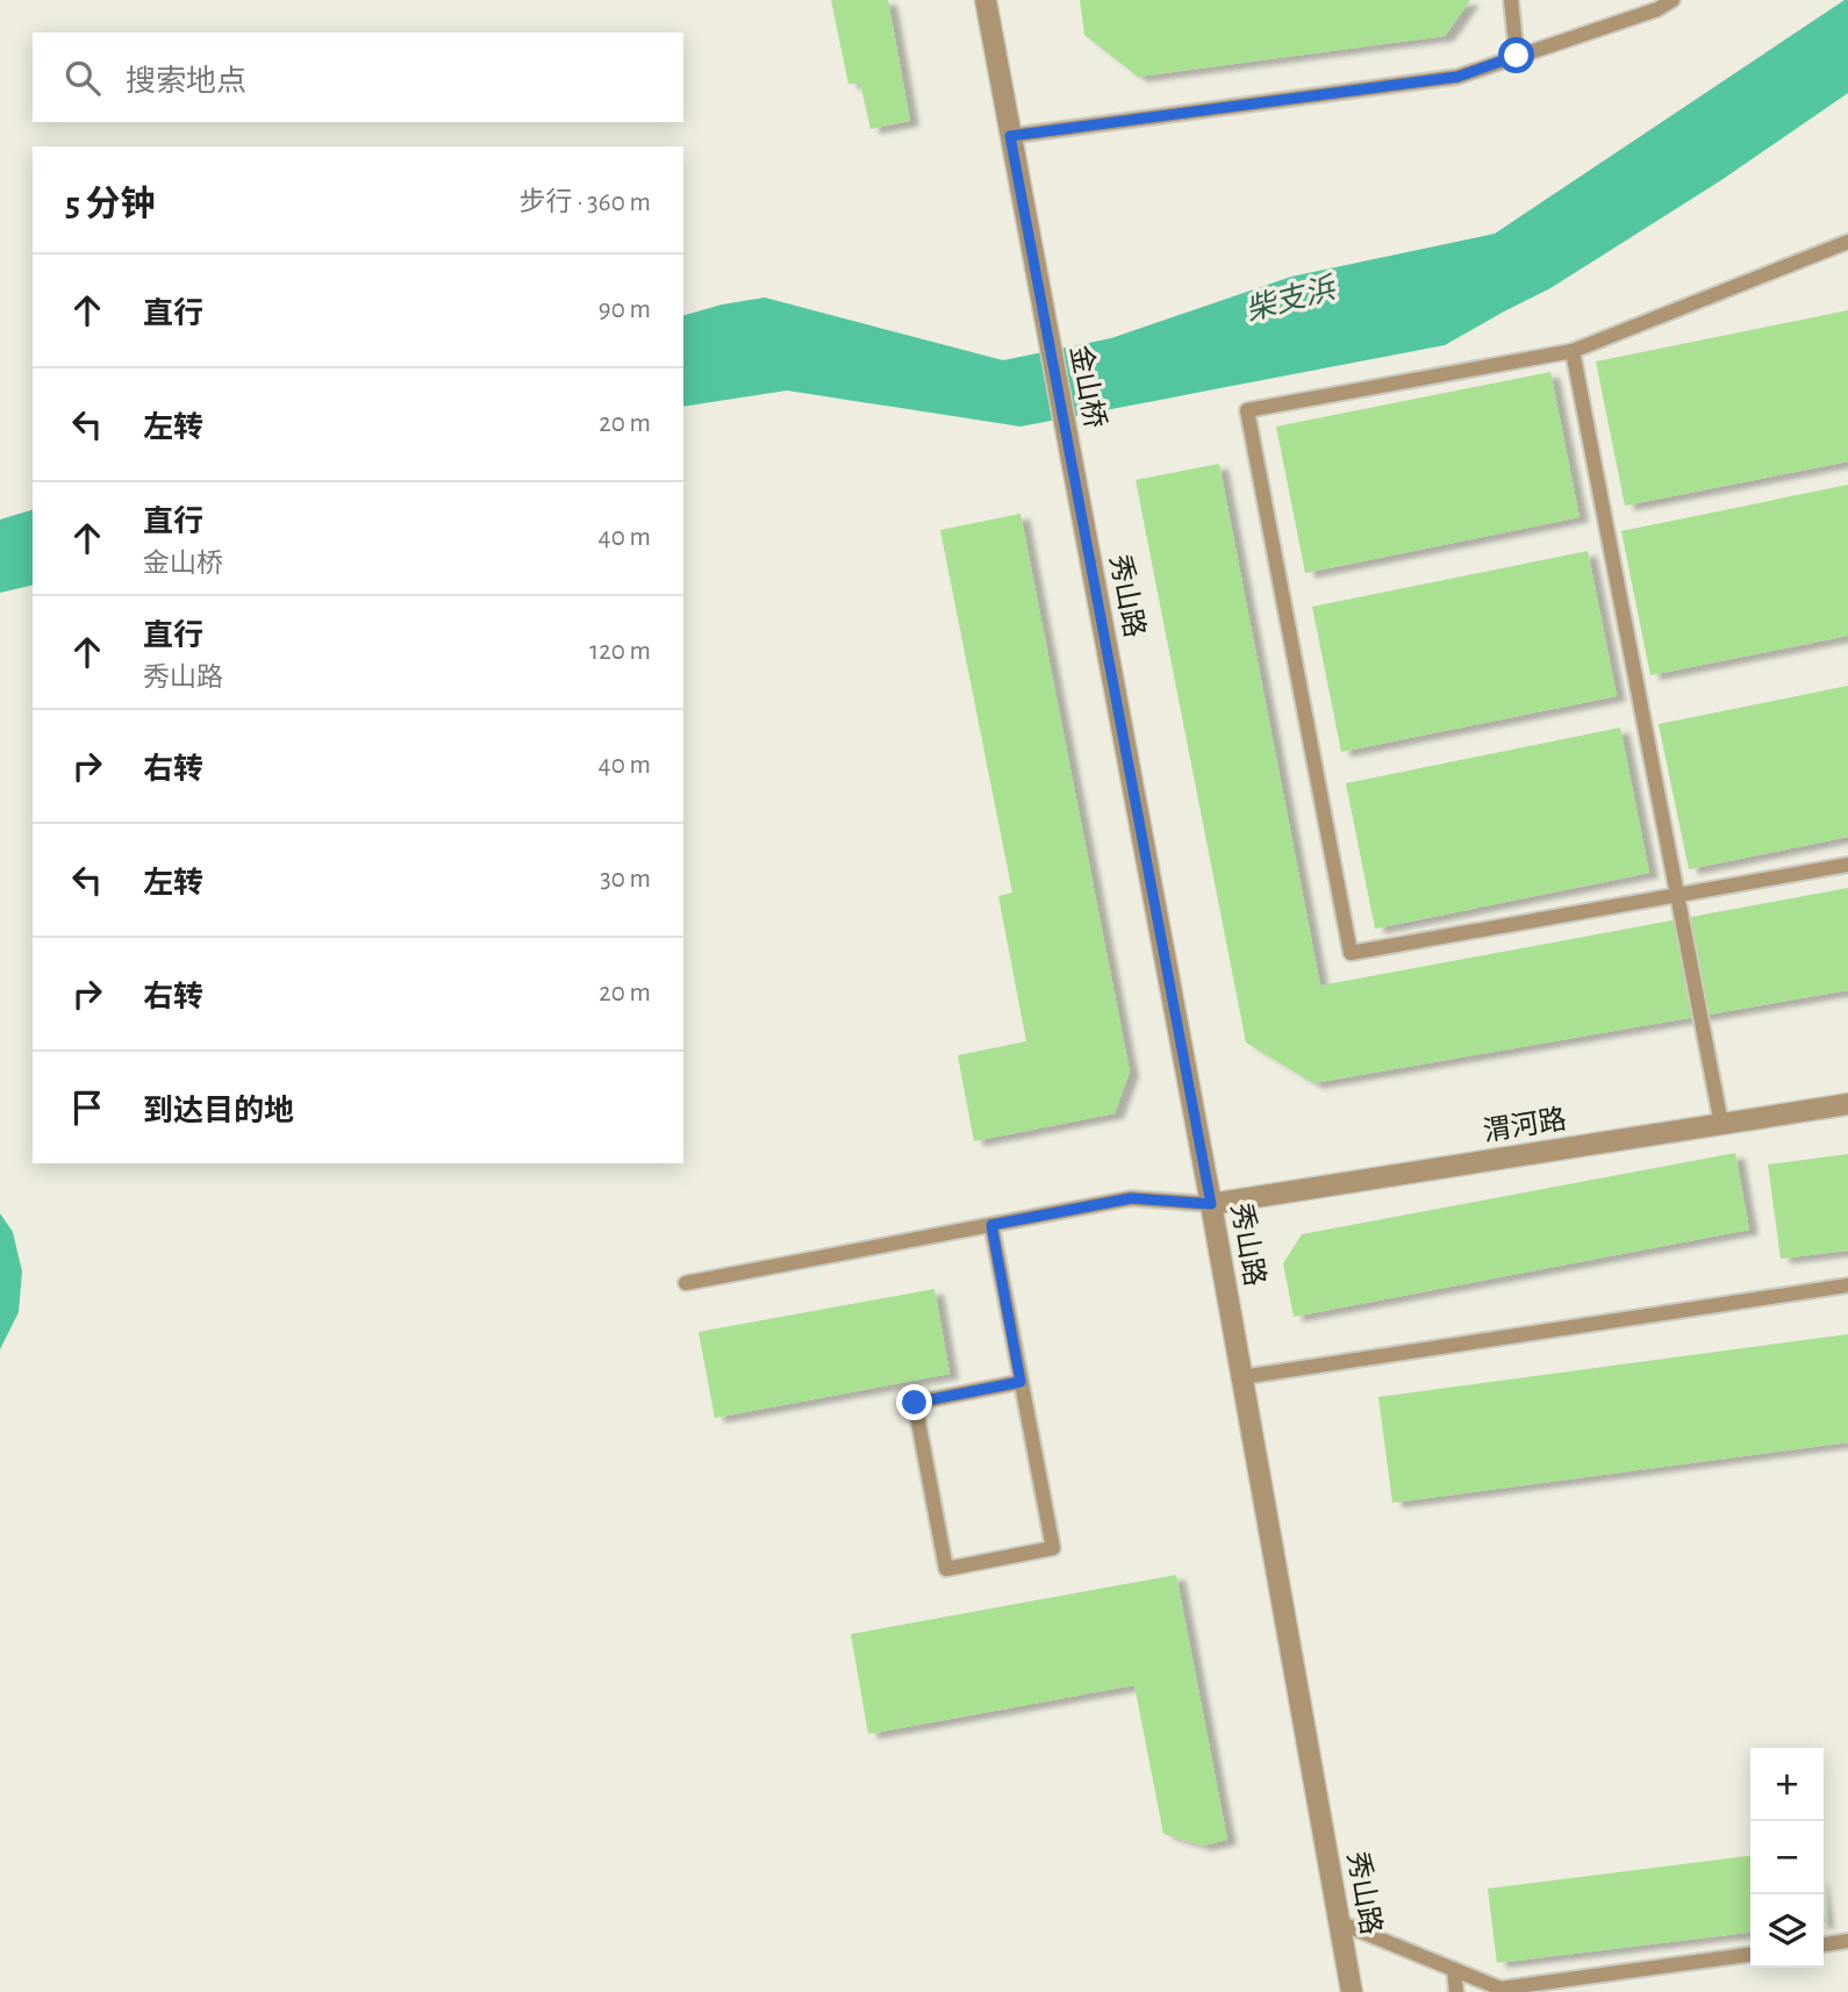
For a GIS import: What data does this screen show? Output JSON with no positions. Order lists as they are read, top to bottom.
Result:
{
  "streets": {
    "street": ["金山桥", "秀山路", "渭河路"]
  },
  "crossings": [
    ["金山桥", "秀山路"],
    ["秀山路", "渭河路"]
  ],
  "water": ["柴支浜"],
  "page": {
    "search": "搜索地点",
    "heading": ["5 分钟", "步行 · 360 m"],
    "list": [
      ["直行", "90 m"],
      ["左转", "20 m"],
      ["直行", "金山桥", "40 m"],
      ["直行", "秀山路", "120 m"],
      ["右转", "40 m"],
      ["左转", "30 m"],
      ["右转", "20 m"],
      "到达目的地"
    ],
    "map_buttons": ["+", "−"]
  }
}
